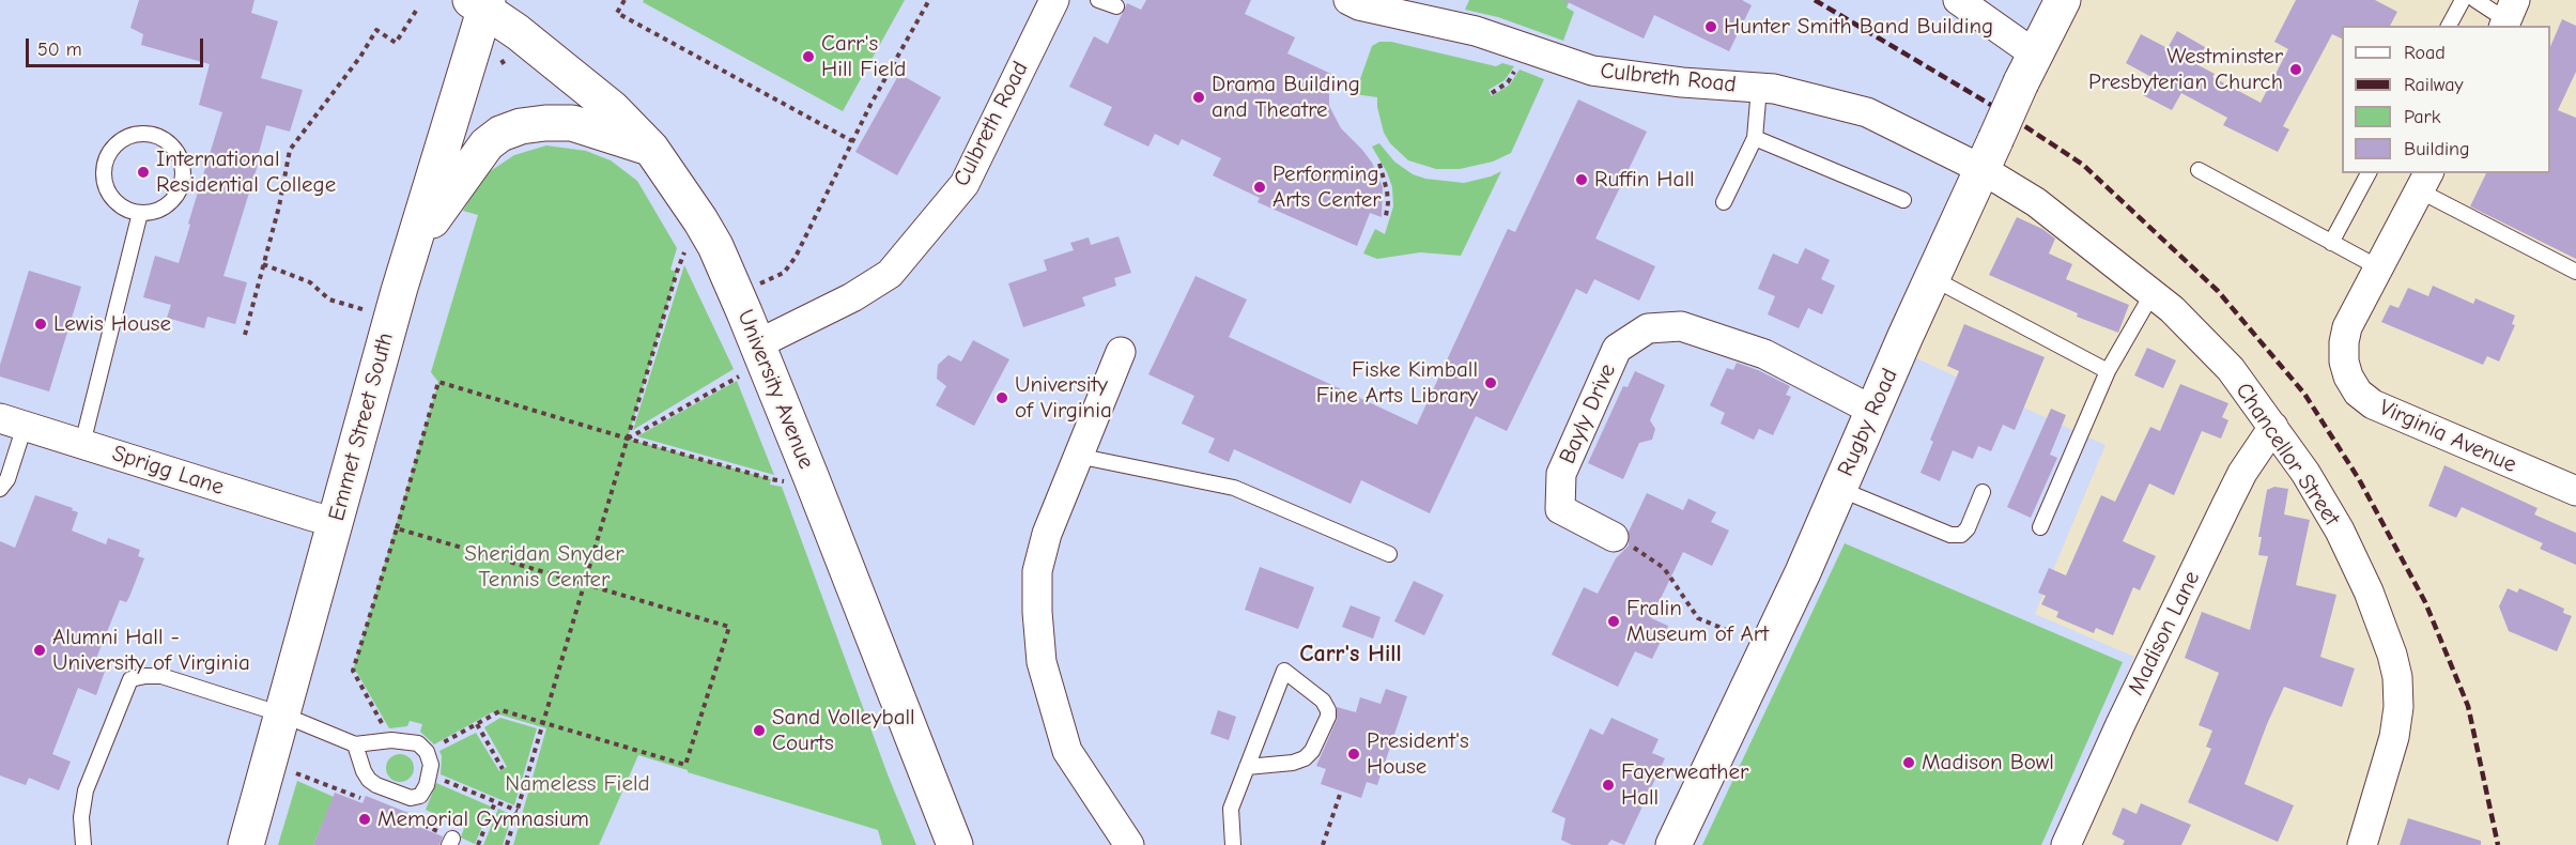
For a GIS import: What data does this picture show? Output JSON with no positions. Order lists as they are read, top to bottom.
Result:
{
  "streets": {
    "main road": ["University Avenue", "Rugby Road", "Emmet Street South"],
    "street": [
      "Culbreth Road",
      "Bayly Drive",
      "Virginia Avenue",
      "Chancellor Street",
      "Sprigg Lane",
      "Madison Lane"
    ]
  },
  "crossings": [
    ["Culbreth Road", "University Avenue"],
    ["Culbreth Road", "Rugby Road"],
    ["Culbreth Road", "Chancellor Street"],
    ["University Avenue", "Emmet Street South"],
    ["Bayly Drive", "Rugby Road"],
    ["Rugby Road", "Chancellor Street"],
    ["Emmet Street South", "Sprigg Lane"],
    ["Chancellor Street", "Madison Lane"]
  ],
  "districts": ["Carr's Hill"],
  "parks": ["Sheridan Snyder Tennis Center", "Nameless Field"],
  "places": [
    "Hunter Smith Band Building",
    "Carr's Hill Field",
    "Westminster Presbyterian Church",
    "Drama Building and Theatre",
    "International Residential College",
    "Ruffin Hall",
    "Performing Arts Center",
    "Lewis House",
    "Fiske Kimball Fine Arts Library",
    "University of Virginia",
    "Fralin Museum of Art",
    "Alumni Hall - University of Virginia",
    "Sand Volleyball Courts",
    "President's House",
    "Madison Bowl",
    "Fayerweather Hall",
    "Memorial Gymnasium"
  ],
  "legend": [
    "Road",
    "Railway",
    "Park",
    "Building"
  ],
  "scale_bar": "50 m"
}
